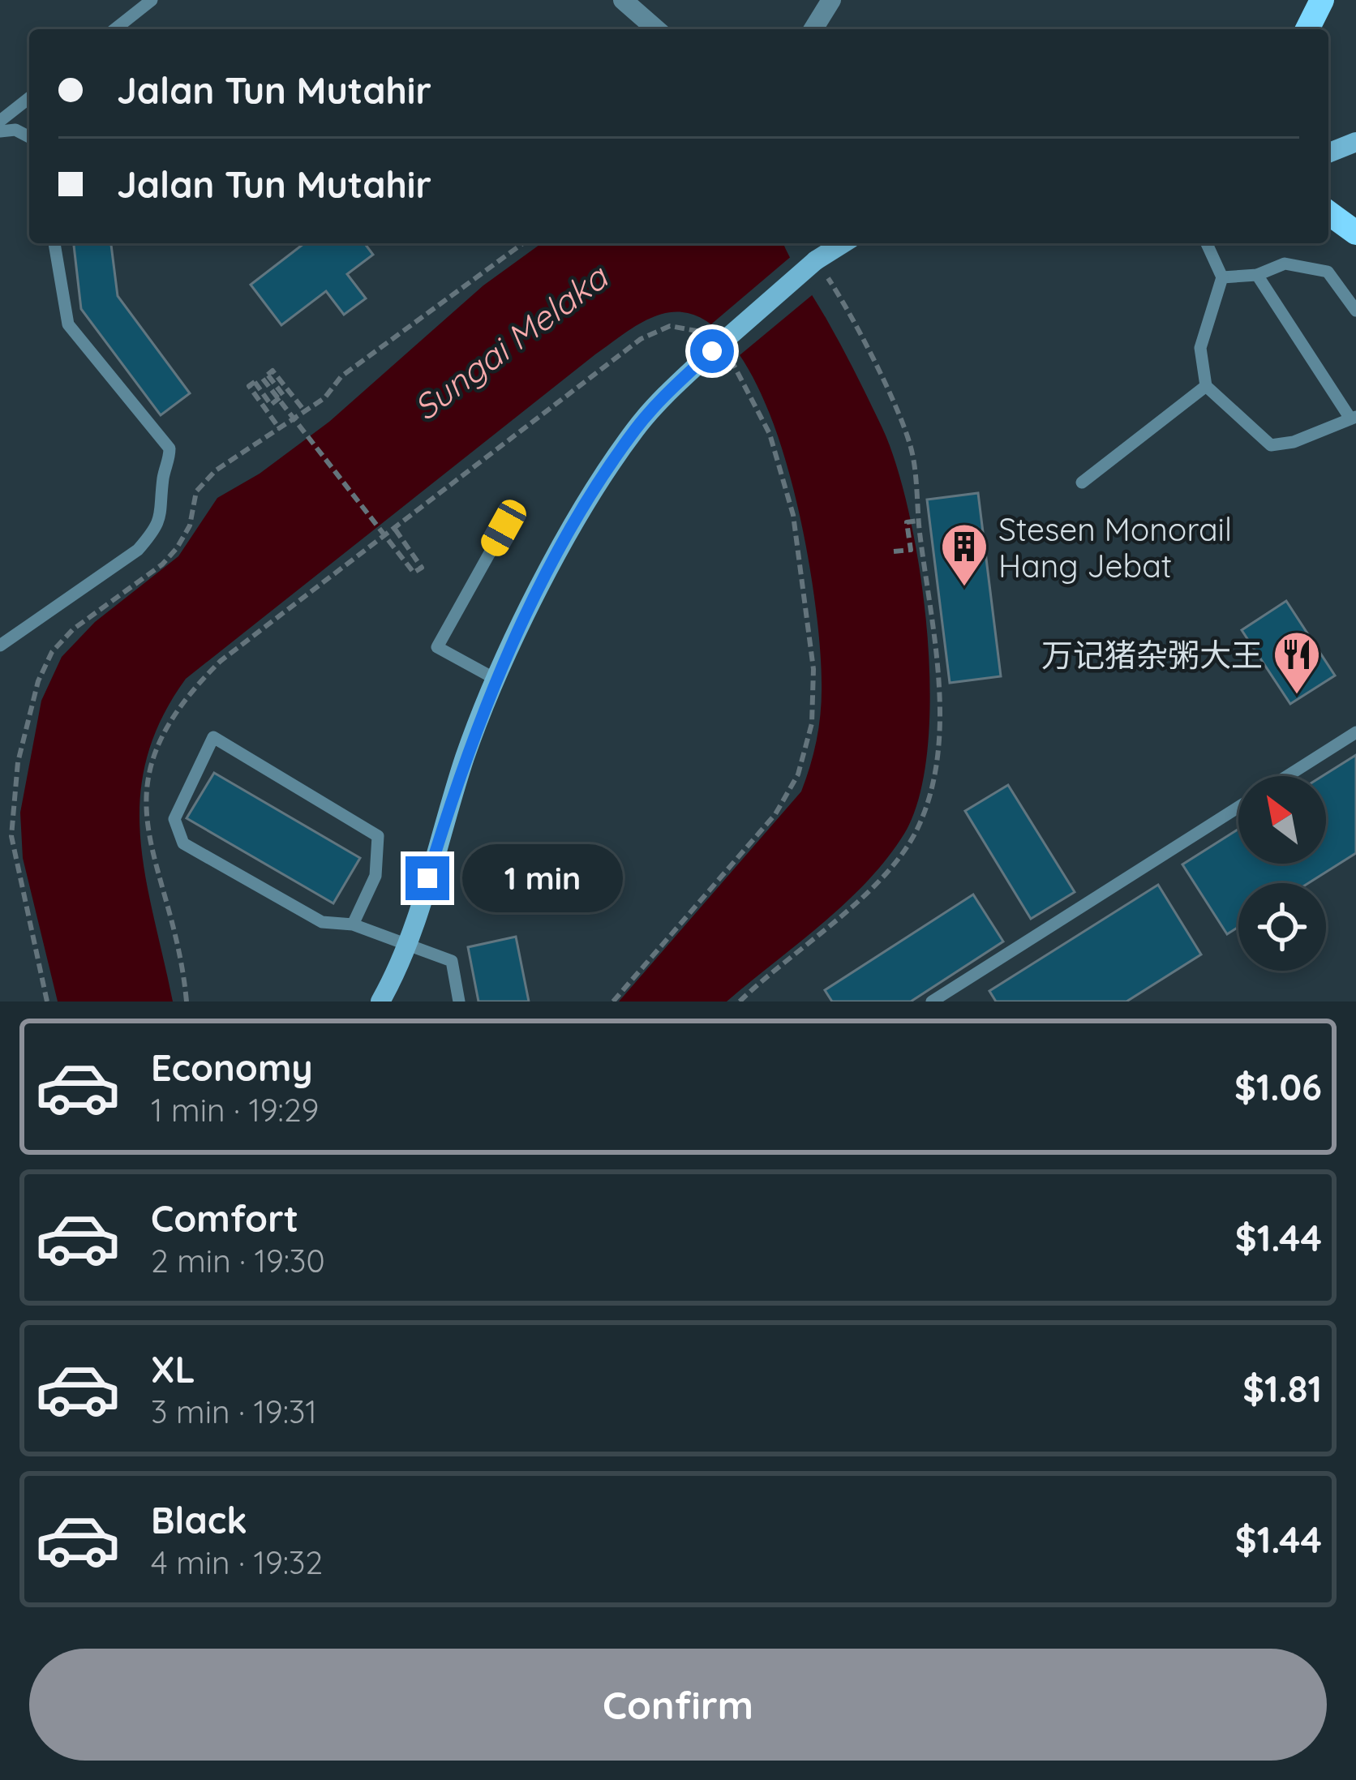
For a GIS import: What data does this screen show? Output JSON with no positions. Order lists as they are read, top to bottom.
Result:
{
  "water": ["Sungai Melaka"],
  "places": {
    "building": ["Stesen Monorail Hang Jebat"],
    "restaurant": ["万记猪杂粥大王"]
  },
  "north": "top left",
  "page": {
    "banner": ["Jalan Tun Mutahir", "Jalan Tun Mutahir"],
    "bubble": "1 min",
    "list": [
      {
        "name": "Economy",
        "note": "1 min · 19:29",
        "value": "$1.06"
      },
      {
        "name": "Comfort",
        "note": "2 min · 19:30",
        "value": "$1.44"
      },
      {
        "name": "XL",
        "note": "3 min · 19:31",
        "value": "$1.81"
      },
      {
        "name": "Black",
        "note": "4 min · 19:32",
        "value": "$1.44"
      }
    ],
    "buttons": "Confirm"
  }
}
